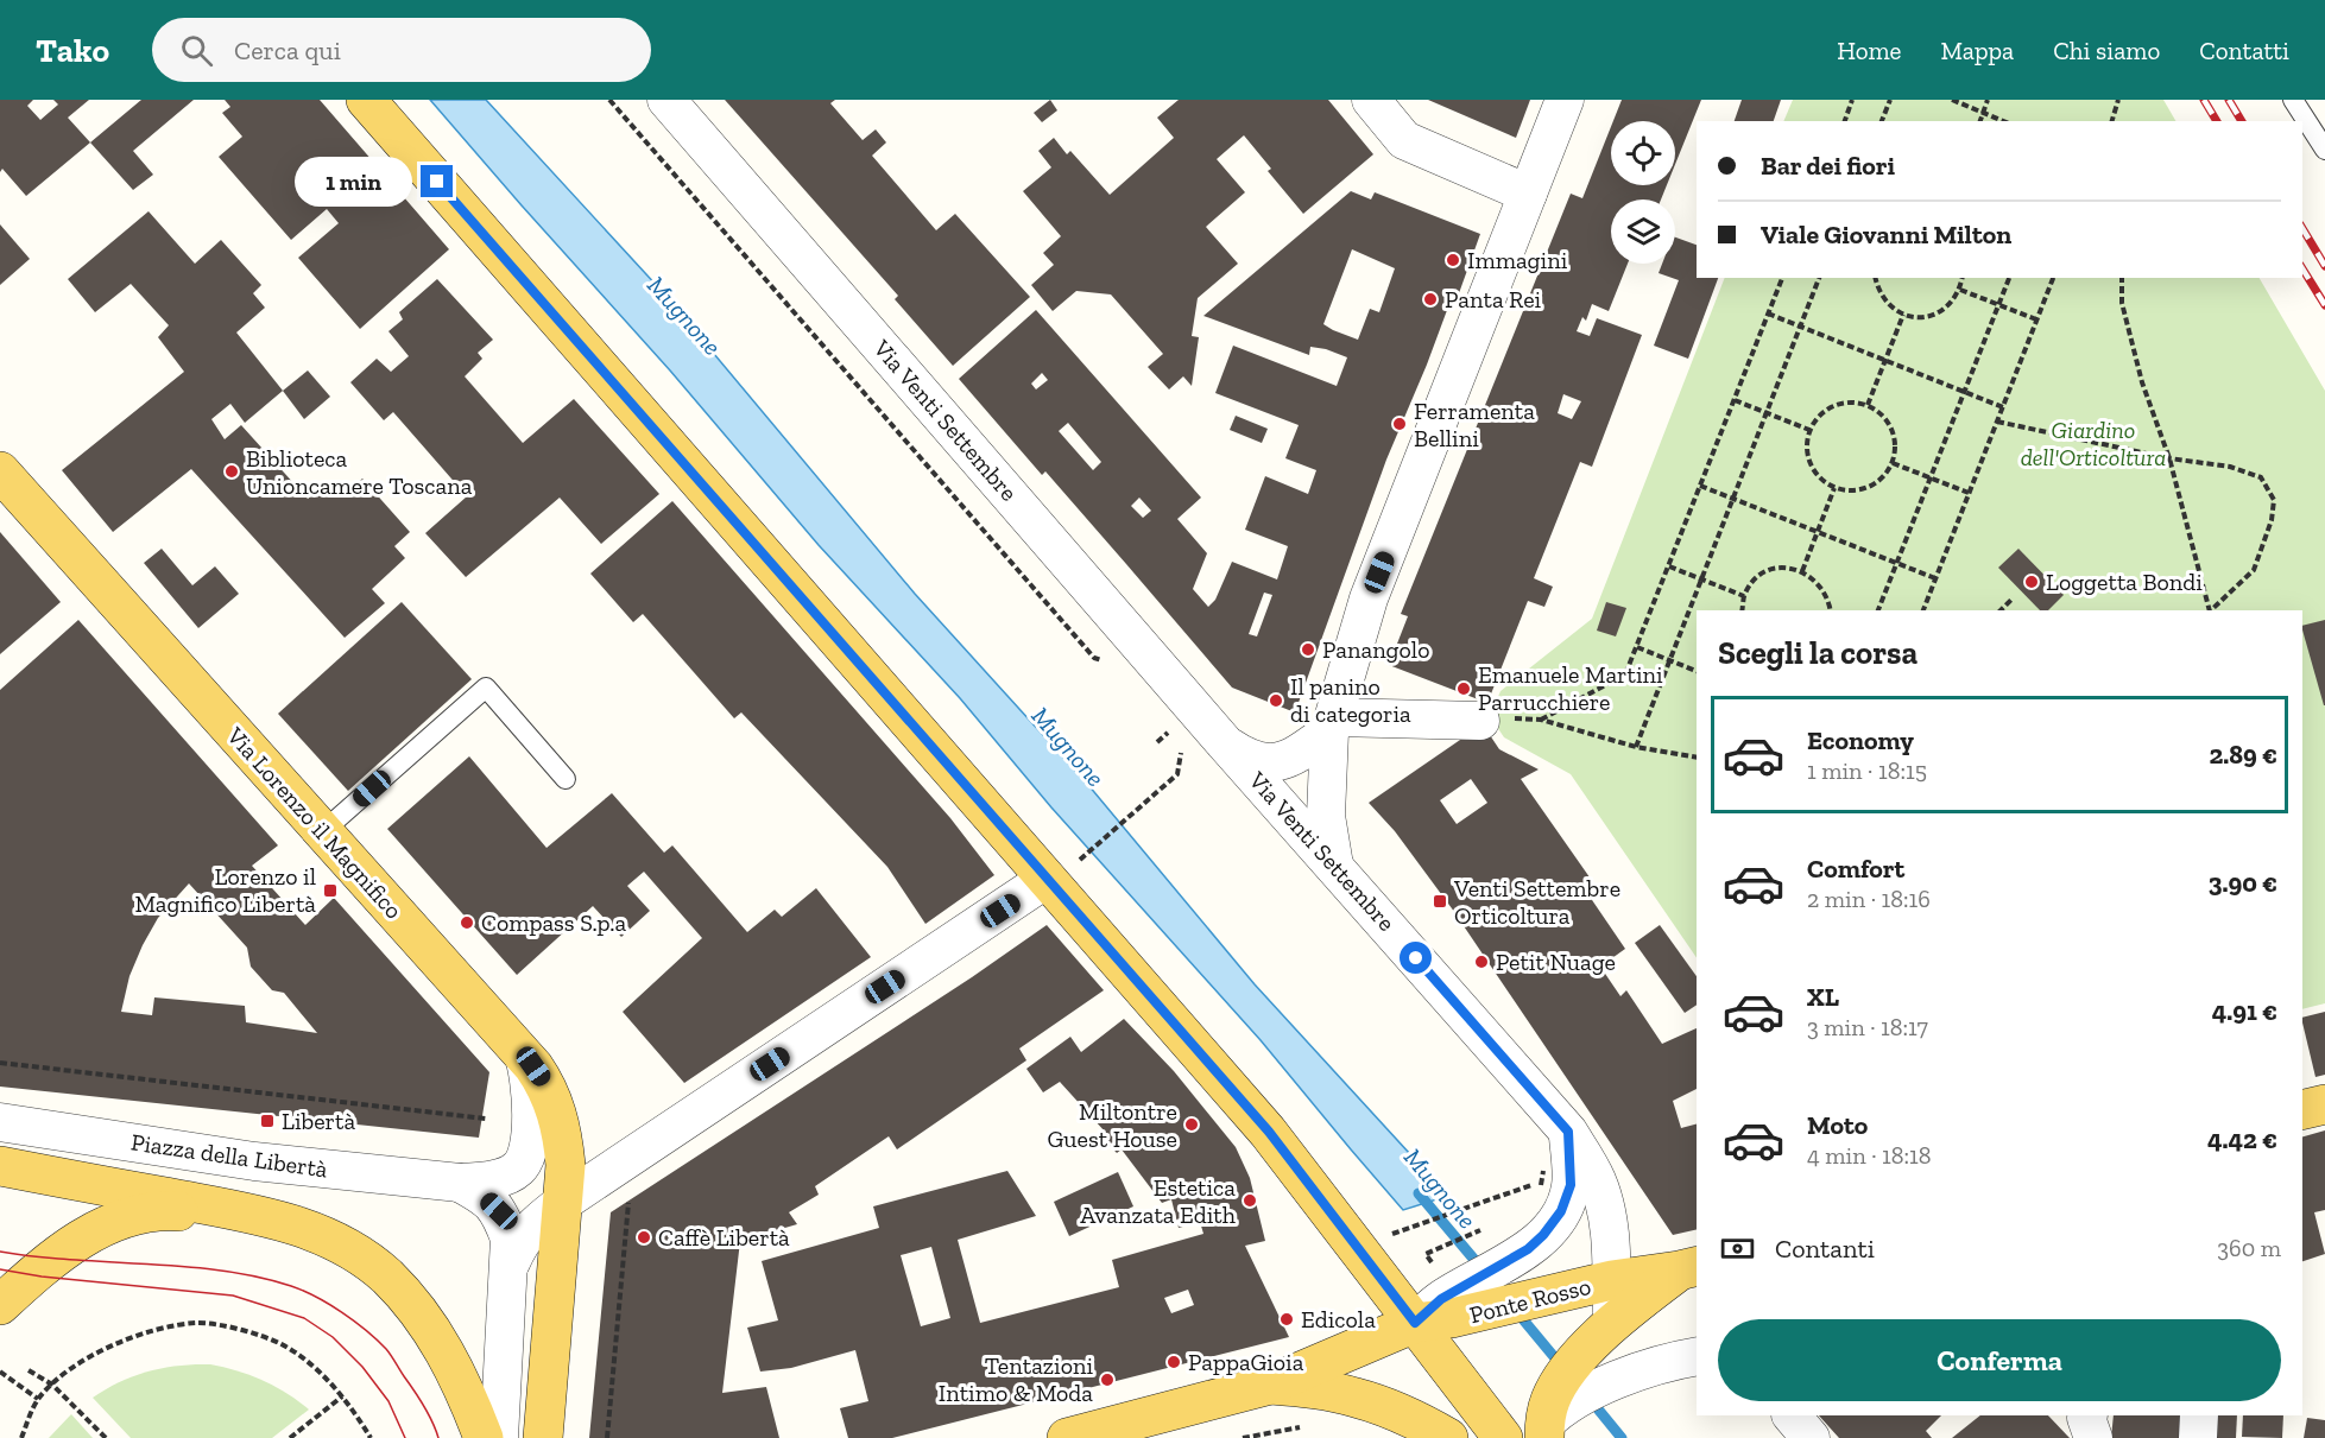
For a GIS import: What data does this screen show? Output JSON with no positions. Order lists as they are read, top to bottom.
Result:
{
  "streets": {
    "main road": ["Via Lorenzo il Magnifico", "Piazza della Libertà", "Ponte Rosso"],
    "street": ["Via Venti Settembre"]
  },
  "crossings": [
    ["Via Venti Settembre", "Ponte Rosso"],
    ["Via Lorenzo il Magnifico", "Piazza della Libertà"]
  ],
  "water": ["Mugnone"],
  "parks": ["Giardino dell'Orticoltura"],
  "places": {
    "other": [
      "Immagini",
      "Panta Rei",
      "Ferramenta Bellini",
      "Biblioteca Unioncamere Toscana",
      "Loggetta Bondi",
      "Panangolo",
      "Emanuele Martini Parrucchiere",
      "Il panino di categoria",
      "Compass S.p.a",
      "Petit Nuage",
      "Miltontre Guest House",
      "Estetica Avanzata Edith",
      "Caffè Libertà",
      "Edicola",
      "PappaGioia",
      "Tentazioni Intimo & Moda"
    ],
    "transit": ["Lorenzo il Magnifico Libertà", "Venti Settembre Orticoltura", "Libertà"]
  },
  "page": {
    "header": "Tako",
    "search": "Cerca qui",
    "nav": [
      "Home",
      "Mappa",
      "Chi siamo",
      "Contatti"
    ],
    "banner": ["Bar dei fiori", "Viale Giovanni Milton"],
    "bubble": "1 min",
    "heading": "Scegli la corsa",
    "list": [
      {
        "name": "Economy",
        "note": "1 min · 18:15",
        "value": "2.89 €"
      },
      {
        "name": "Comfort",
        "note": "2 min · 18:16",
        "value": "3.90 €"
      },
      {
        "name": "XL",
        "note": "3 min · 18:17",
        "value": "4.91 €"
      },
      {
        "name": "Moto",
        "note": "4 min · 18:18",
        "value": "4.42 €"
      }
    ],
    "pay": ["Contanti", "360 m"],
    "buttons": "Conferma"
  }
}
